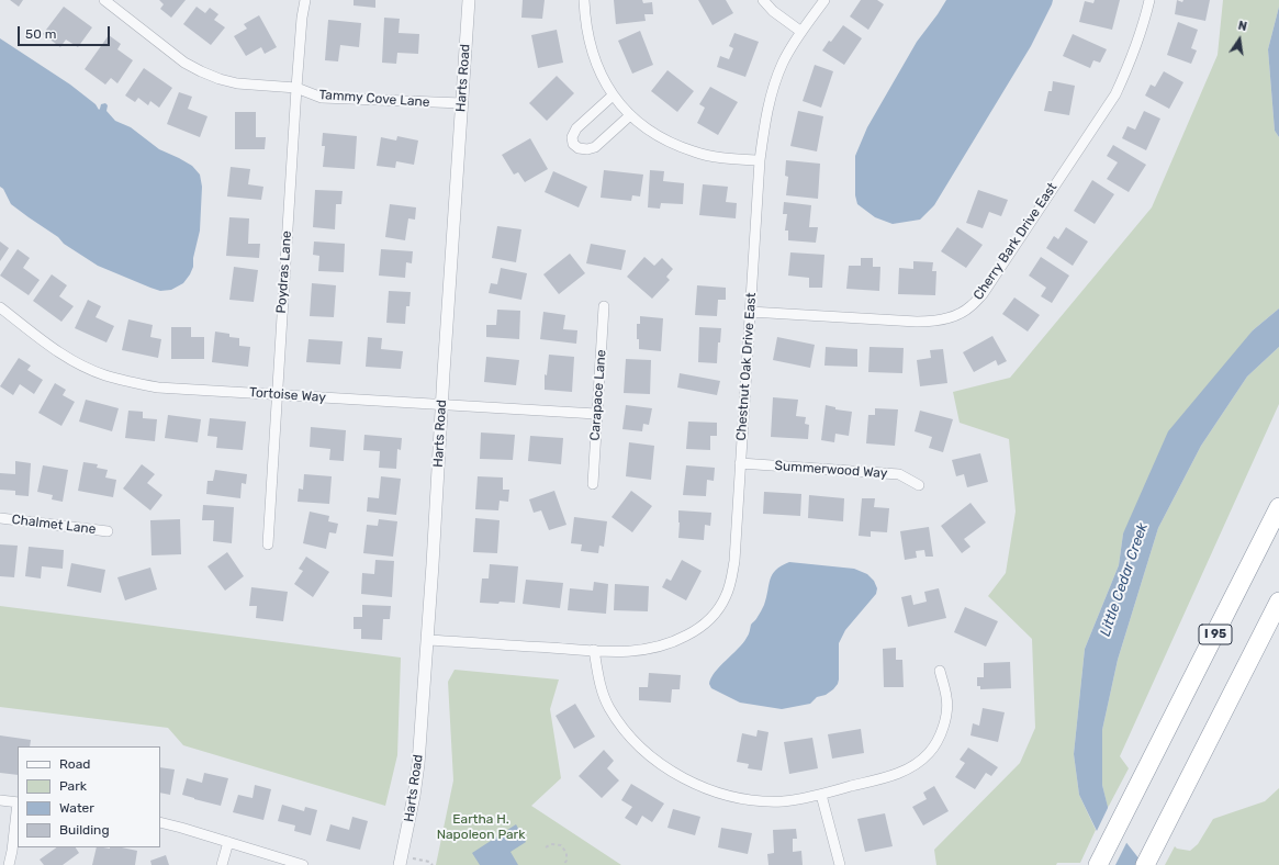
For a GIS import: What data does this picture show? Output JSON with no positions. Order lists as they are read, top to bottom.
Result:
{
  "streets": {
    "highway": ["I 95"],
    "street": [
      "Harts Road",
      "Tammy Cove Lane",
      "Cherry Bark Drive East",
      "Poydras Lane",
      "Chestnut Oak Drive East",
      "Tortoise Way",
      "Carapace Lane",
      "Summerwood Way",
      "Chalmet Lane"
    ]
  },
  "crossings": [
    ["Harts Road", "Tammy Cove Lane"],
    ["Harts Road", "Chestnut Oak Drive East"],
    ["Harts Road", "Tortoise Way"],
    ["Tammy Cove Lane", "Poydras Lane"],
    ["Cherry Bark Drive East", "Chestnut Oak Drive East"],
    ["Poydras Lane", "Tortoise Way"],
    ["Chestnut Oak Drive East", "Summerwood Way"],
    ["Tortoise Way", "Carapace Lane"]
  ],
  "water": ["Little Cedar Creek"],
  "parks": ["Eartha H. Napoleon Park"],
  "legend": [
    "Road",
    "Park",
    "Water",
    "Building"
  ],
  "scale_bar": "50 m",
  "north": "top"
}
